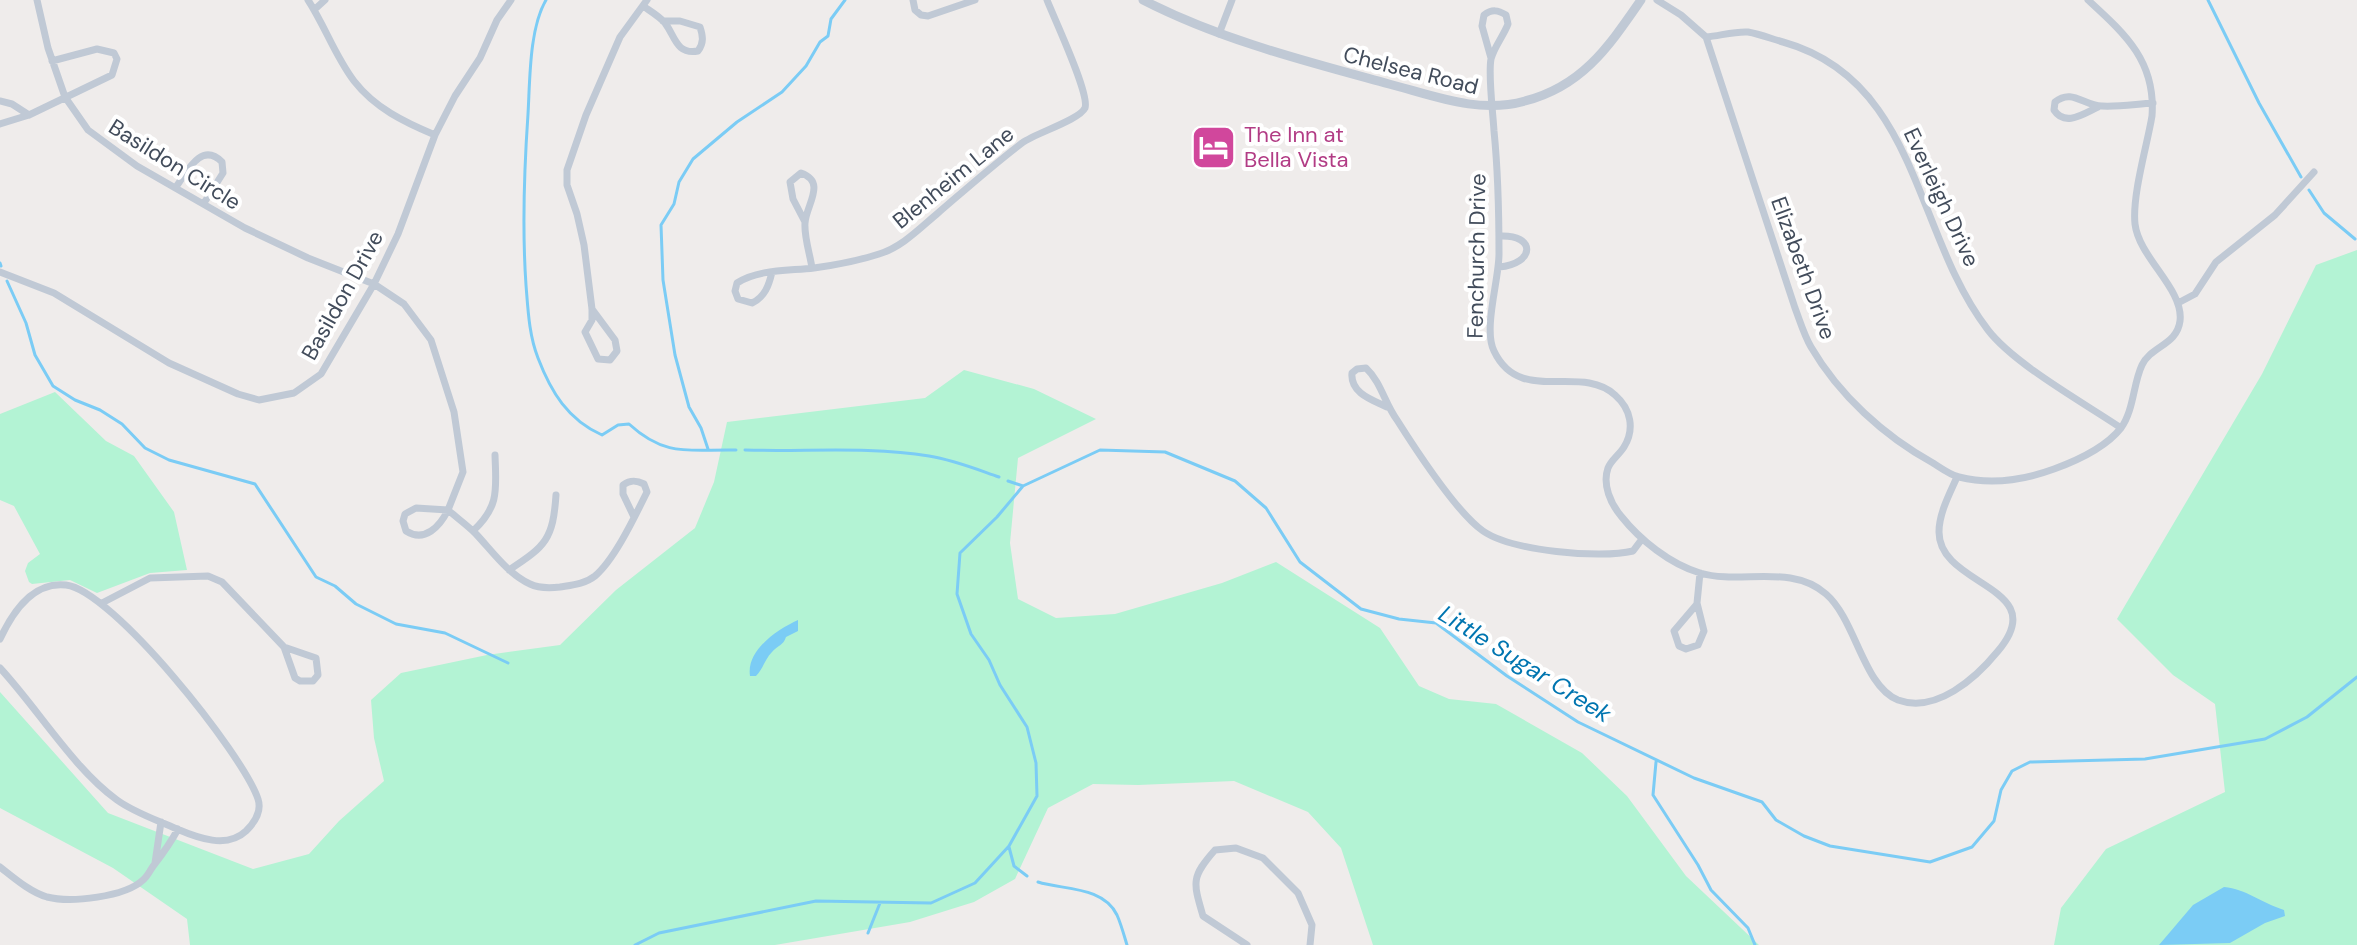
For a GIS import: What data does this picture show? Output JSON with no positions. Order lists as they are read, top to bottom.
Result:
{
  "streets": {
    "street": [
      "Chelsea Road",
      "Basildon Circle",
      "Blenheim Lane",
      "Everleigh Drive",
      "Fenchurch Drive",
      "Elizabeth Drive",
      "Basildon Drive"
    ]
  },
  "crossings": [
    ["Chelsea Road", "Fenchurch Drive"],
    ["Basildon Circle", "Basildon Drive"],
    ["Everleigh Drive", "Elizabeth Drive"],
    ["Fenchurch Drive", "Elizabeth Drive"]
  ],
  "water": ["Little Sugar Creek"],
  "places": {
    "hotel": ["The Inn at Bella Vista"]
  }
}
